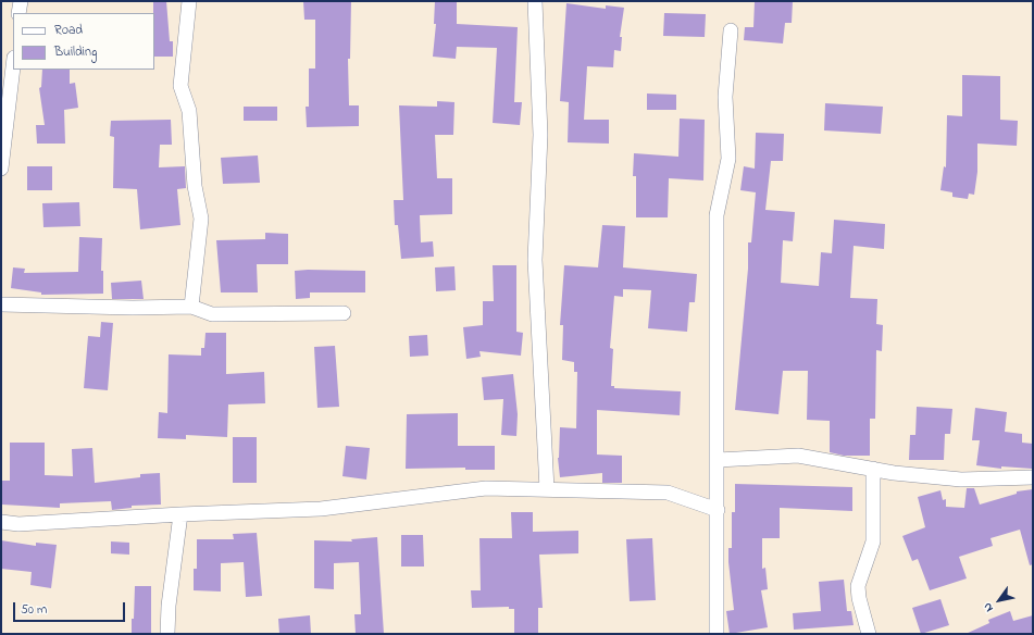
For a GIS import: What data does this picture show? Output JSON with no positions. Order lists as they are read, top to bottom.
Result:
{
  "legend": ["Road", "Building"],
  "scale_bar": "50 m",
  "north": "bottom left"
}
